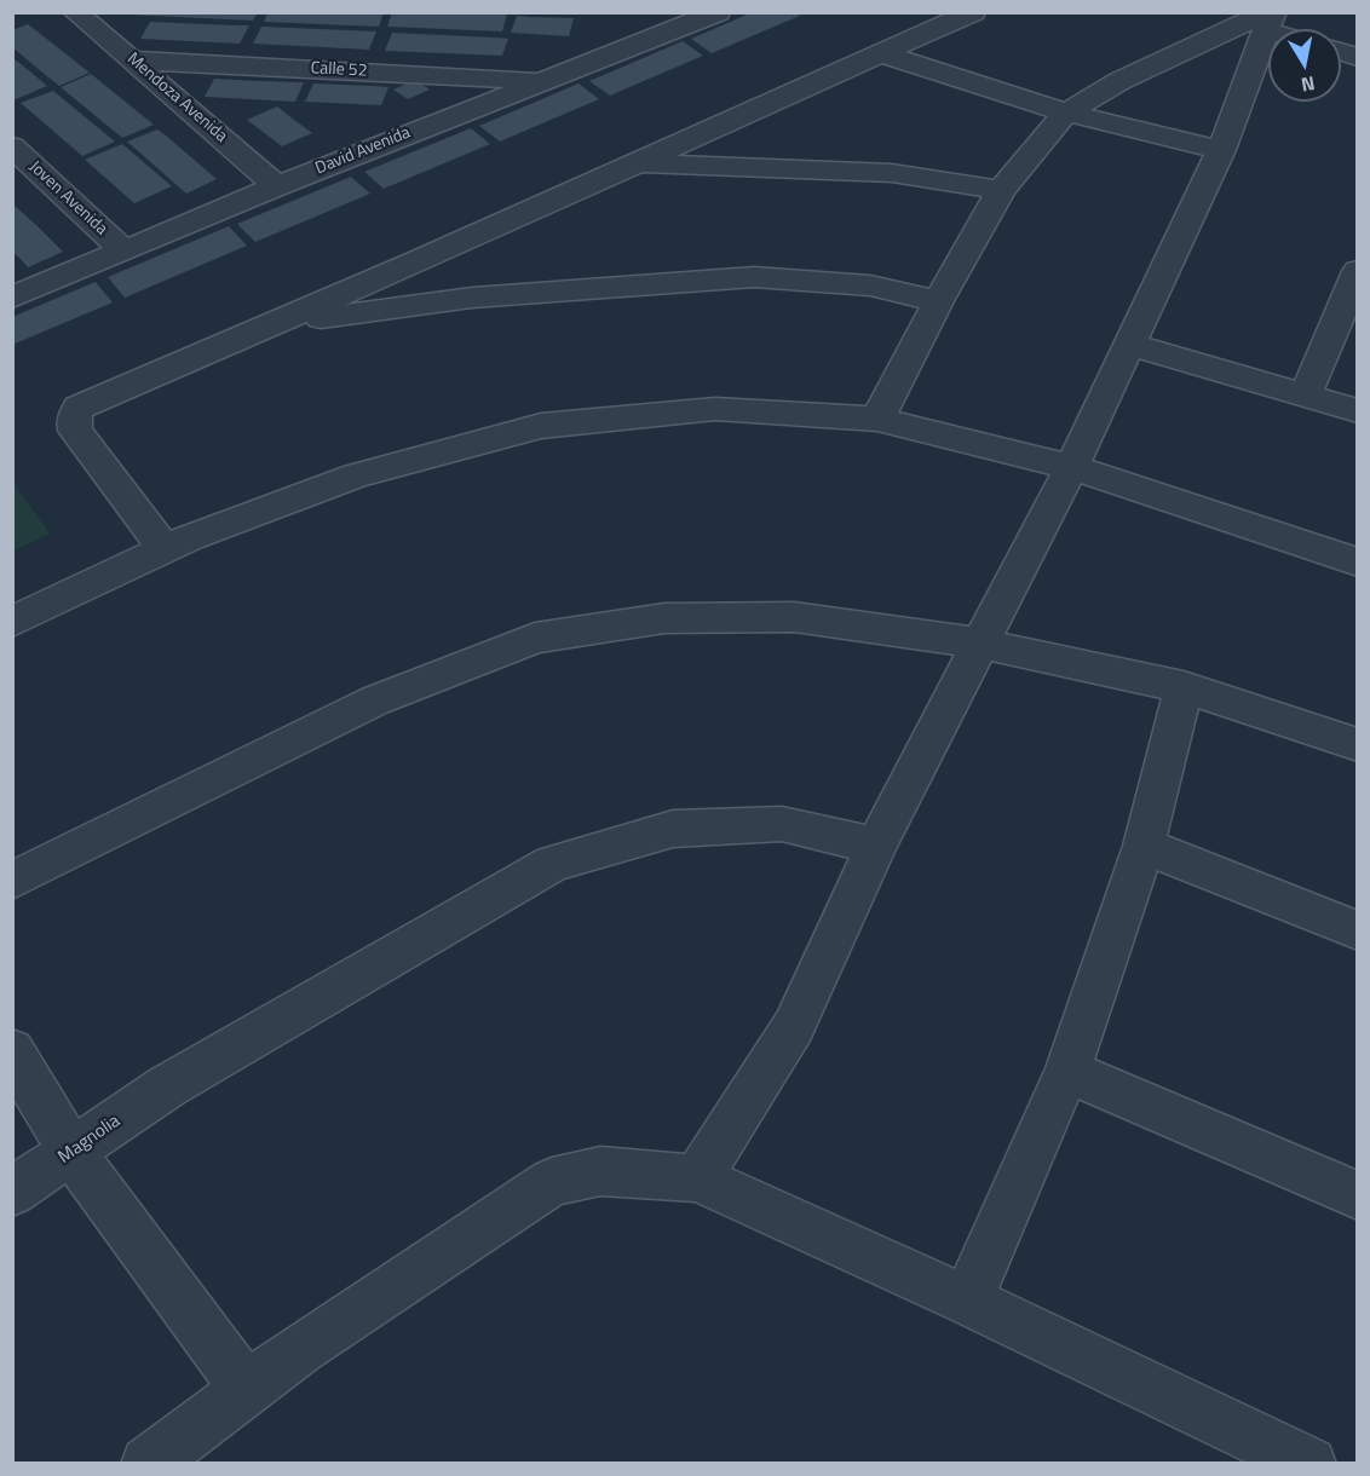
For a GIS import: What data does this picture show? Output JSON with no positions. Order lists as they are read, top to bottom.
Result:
{
  "streets": {
    "street": [
      "Calle 52",
      "Mendoza Avenida",
      "David Avenida",
      "Joven Avenida",
      "Magnolia"
    ]
  },
  "crossings": [
    ["Calle 52", "Mendoza Avenida"],
    ["Calle 52", "David Avenida"],
    ["Mendoza Avenida", "David Avenida"],
    ["David Avenida", "Joven Avenida"]
  ],
  "north": "bottom"
}
